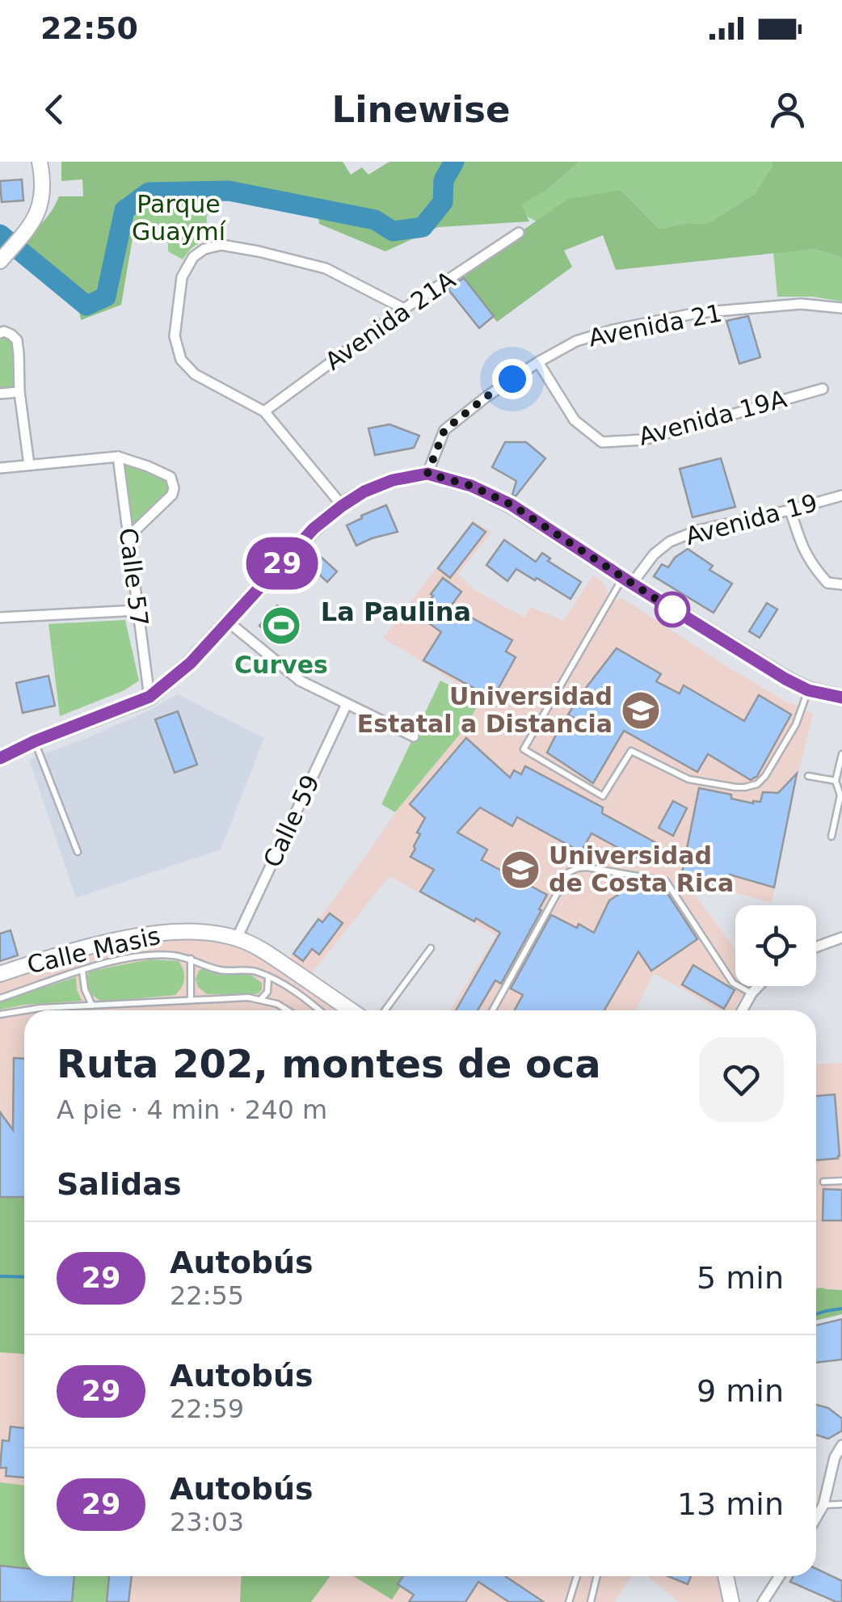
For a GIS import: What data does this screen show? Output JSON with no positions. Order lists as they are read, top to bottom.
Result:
{
  "streets": {
    "main road": ["Calle Masis"],
    "street": [
      "Avenida 21A",
      "Avenida 21",
      "Avenida 19A",
      "Avenida 19",
      "Calle 57",
      "Calle 59"
    ]
  },
  "crossings": [
    ["Avenida 21", "Avenida 19A"],
    ["Calle 59", "Calle Masis"]
  ],
  "districts": ["La Paulina"],
  "parks": ["Parque Guaymí"],
  "places": {
    "sports": ["Curves"],
    "school or university": ["Universidad Estatal a Distancia", "Universidad de Costa Rica"]
  },
  "lines": ["bus line 29"],
  "page": {
    "status": "22:50",
    "header": "Linewise",
    "on_map": "29",
    "heading": [
      ["Ruta 202, montes de oca", "A pie · 4 min · 240 m"],
      "Salidas"
    ],
    "list": [
      {
        "mark": "29",
        "name": "Autobús",
        "note": "22:55",
        "value": "5 min"
      },
      {
        "mark": "29",
        "name": "Autobús",
        "note": "22:59",
        "value": "9 min"
      },
      {
        "mark": "29",
        "name": "Autobús",
        "note": "23:03",
        "value": "13 min"
      }
    ]
  }
}
